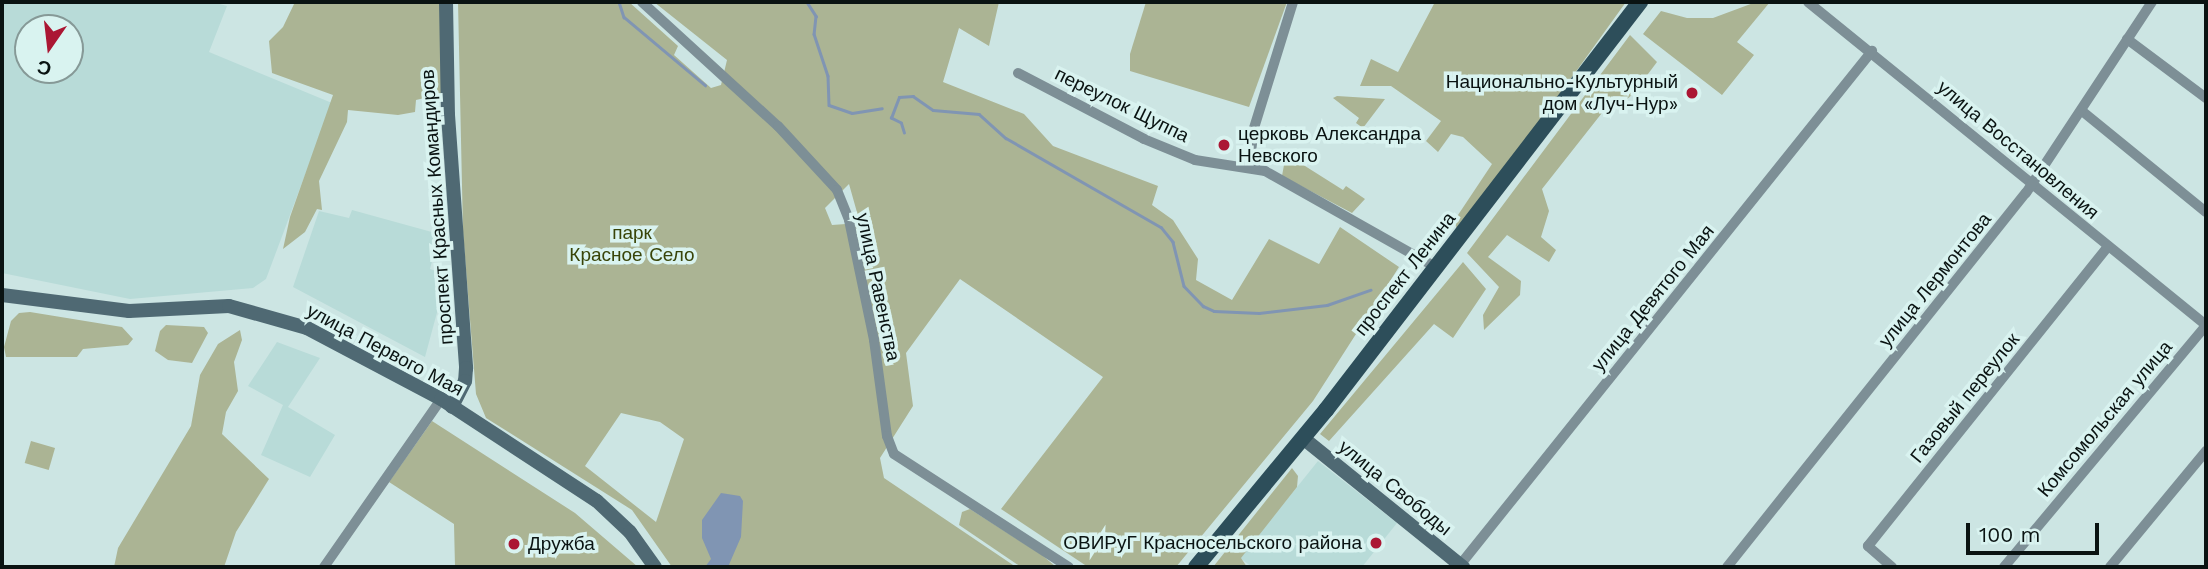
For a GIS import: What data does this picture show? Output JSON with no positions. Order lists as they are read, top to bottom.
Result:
{
  "streets": {
    "main road": [
      "проспект Красных Командиров",
      "проспект Ленина",
      "улица Первого Мая",
      "улица Свободы"
    ],
    "street": [
      "переулок Щуппа",
      "улица Восстановления",
      "улица Лермонтова",
      "улица Равенства",
      "улица Девятого Мая",
      "Газовый переулок",
      "Комсомольская улица"
    ]
  },
  "crossings": [
    ["переулок Щуппа", "проспект Ленина"],
    ["улица Восстановления", "улица Лермонтова"],
    ["улица Восстановления", "улица Девятого Мая"],
    ["улица Восстановления", "Газовый переулок"],
    ["улица Восстановления", "Комсомольская улица"],
    ["проспект Красных Командиров", "улица Первого Мая"],
    ["проспект Ленина", "улица Свободы"],
    ["улица Девятого Мая", "улица Свободы"]
  ],
  "parks": ["парк Красное Село"],
  "places": [
    "Национально-Культурный дом «Луч-Нур»",
    "церковь Александра Невского",
    "ОВИРуГ Красносельского района",
    "Дружба"
  ],
  "scale_bar": "100 m",
  "north": "bottom"
}
